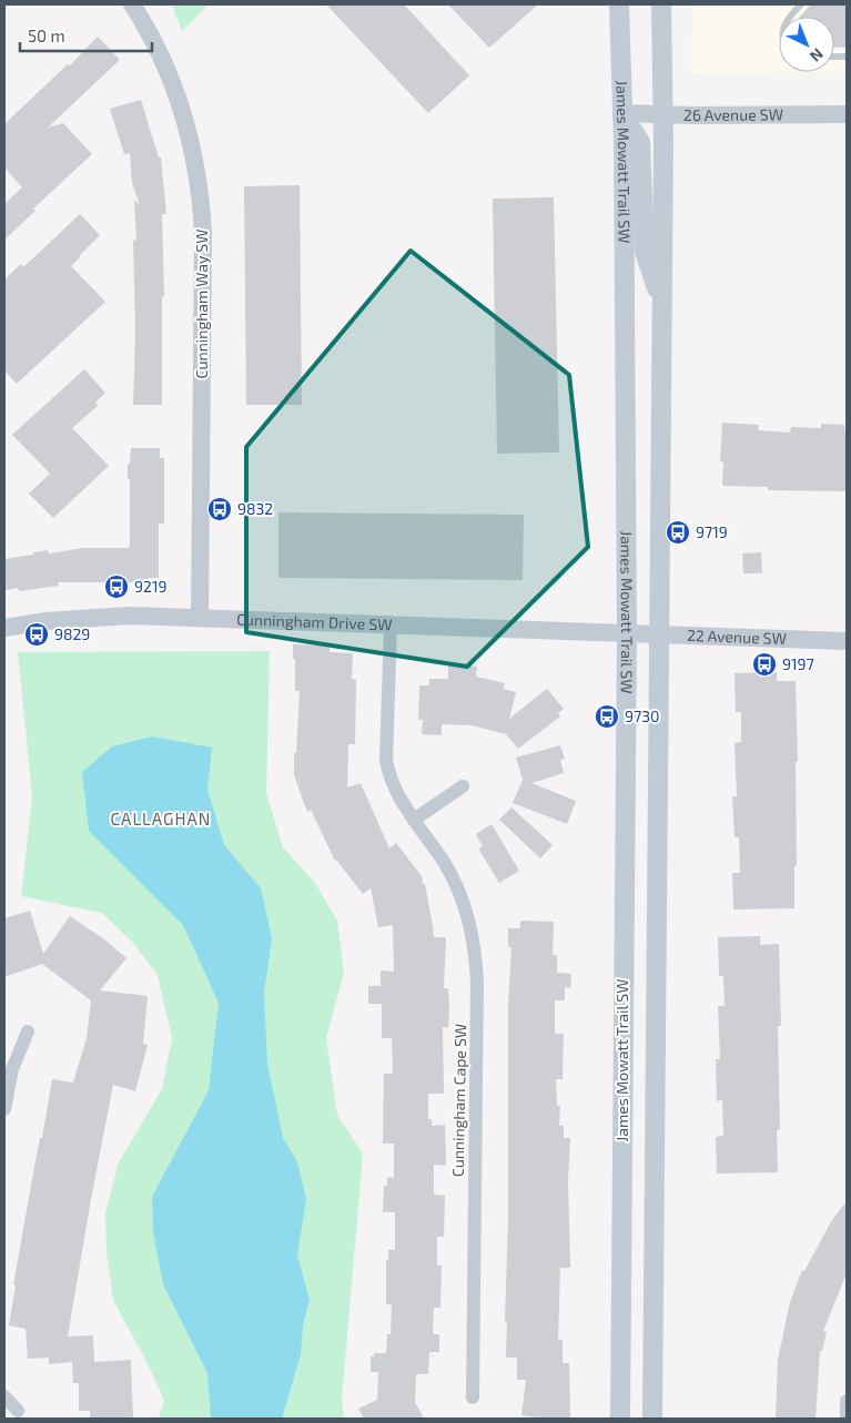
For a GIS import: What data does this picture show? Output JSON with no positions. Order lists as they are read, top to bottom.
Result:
{
  "streets": {
    "main road": ["James Mowatt Trail SW"],
    "street": [
      "26 Avenue SW",
      "Cunningham Way SW",
      "Cunningham Drive SW",
      "22 Avenue SW",
      "Cunningham Cape SW"
    ]
  },
  "crossings": [
    ["26 Avenue SW", "James Mowatt Trail SW"],
    ["James Mowatt Trail SW", "Cunningham Drive SW"],
    ["James Mowatt Trail SW", "22 Avenue SW"],
    ["Cunningham Way SW", "Cunningham Drive SW"],
    ["Cunningham Drive SW", "22 Avenue SW"],
    ["Cunningham Drive SW", "Cunningham Cape SW"]
  ],
  "districts": ["CALLAGHAN"],
  "places": {
    "bus stop": [
      "9832",
      "9719",
      "9219",
      "9829",
      "9197",
      "9730"
    ]
  },
  "scale_bar": "50 m",
  "north": "bottom right"
}
